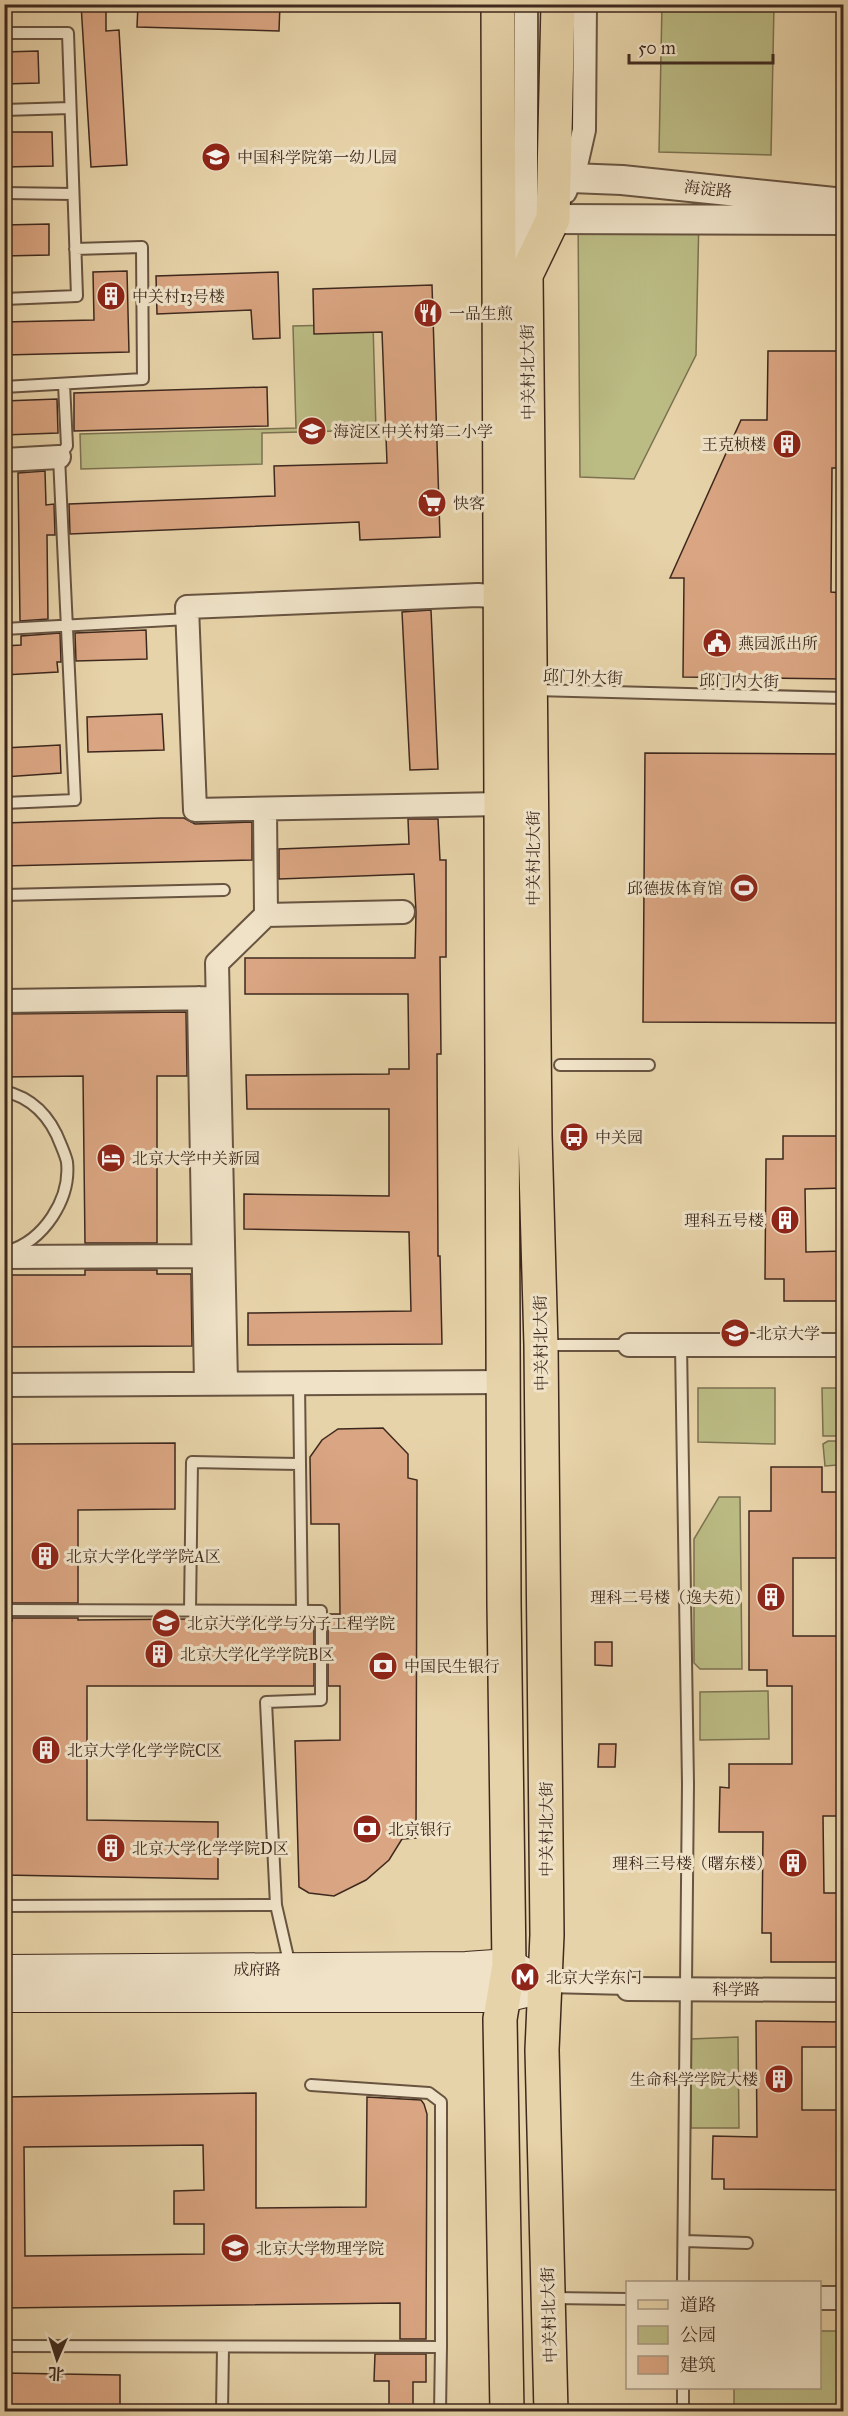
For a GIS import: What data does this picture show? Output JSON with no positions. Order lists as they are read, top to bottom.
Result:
{
  "streets": {
    "main road": ["中关村北大街", "成府路"],
    "street": ["海淀路", "科学路"],
    "lane": ["邱门外大街", "邱门内大街"]
  },
  "crossings": [
    ["海淀路", "中关村北大街"],
    ["中关村北大街", "邱门外大街"],
    ["中关村北大街", "成府路"],
    ["邱门外大街", "邱门内大街"]
  ],
  "places": {
    "school or university": [
      "中国科学院第一幼儿园",
      "海淀区中关村第二小学",
      "北京大学",
      "北京大学化学与分子工程学院",
      "北京大学物理学院"
    ],
    "building": [
      "中关村13号楼",
      "王克桢楼",
      "理科五号楼",
      "北京大学化学学院A区",
      "理科二号楼（逸夫苑）",
      "北京大学化学学院B区",
      "北京大学化学学院C区",
      "北京大学化学学院D区",
      "理科三号楼（曙东楼）",
      "生命科学学院大楼"
    ],
    "restaurant": ["一品生煎"],
    "supermarket": ["快客"],
    "public building": ["燕园派出所"],
    "sports": ["邱德拔体育馆"],
    "bus stop": ["中关园"],
    "hotel": ["北京大学中关新园"],
    "bank": ["中国民生银行", "北京银行"],
    "metro station": ["北京大学东门"]
  },
  "legend": ["道路", "公园", "建筑"],
  "scale_bar": "50 m",
  "north": "bottom"
}
